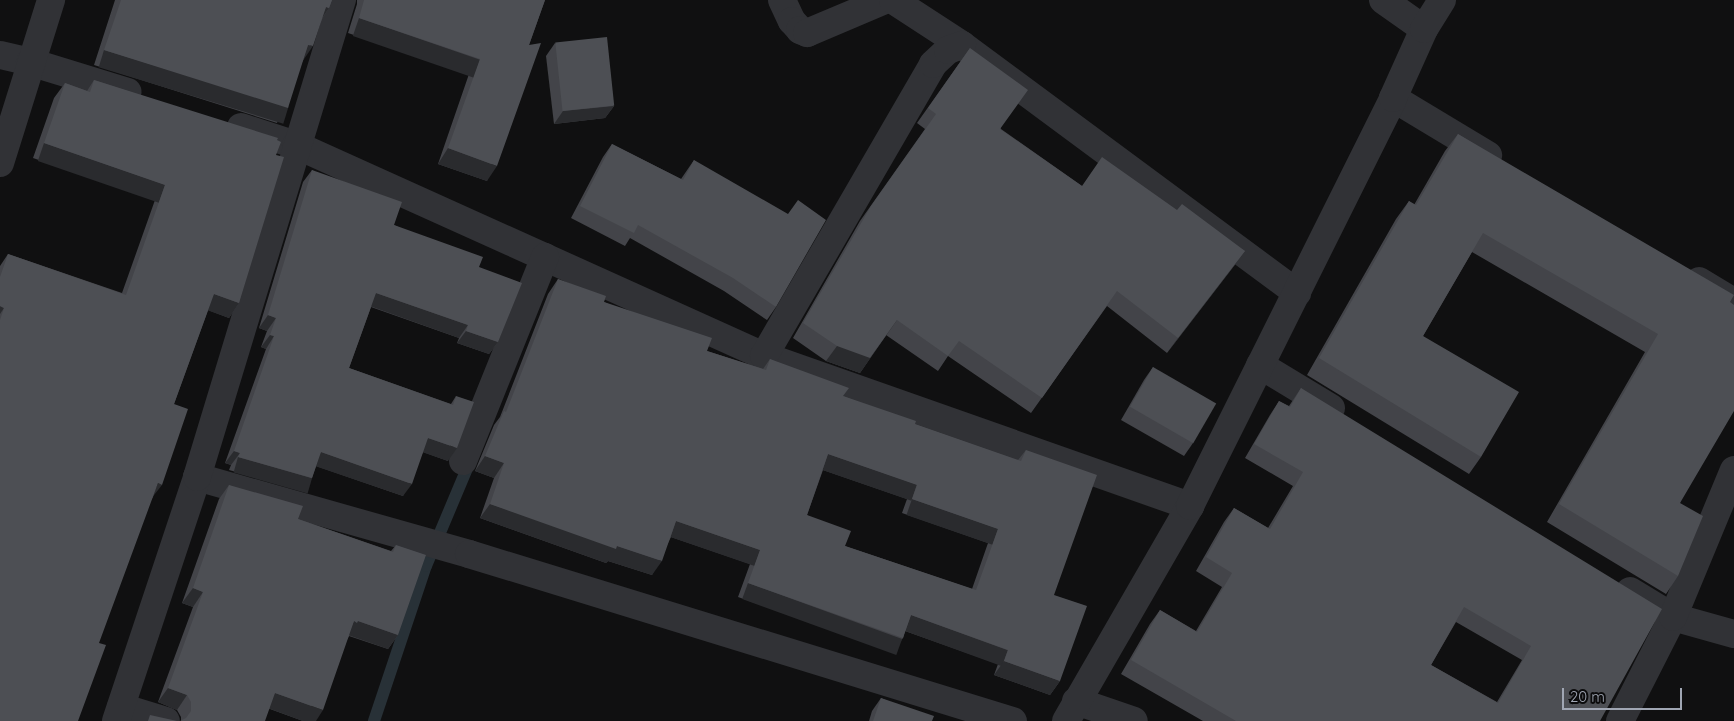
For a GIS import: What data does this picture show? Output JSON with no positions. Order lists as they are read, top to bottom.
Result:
{
  "scale_bar": "20 m"
}
